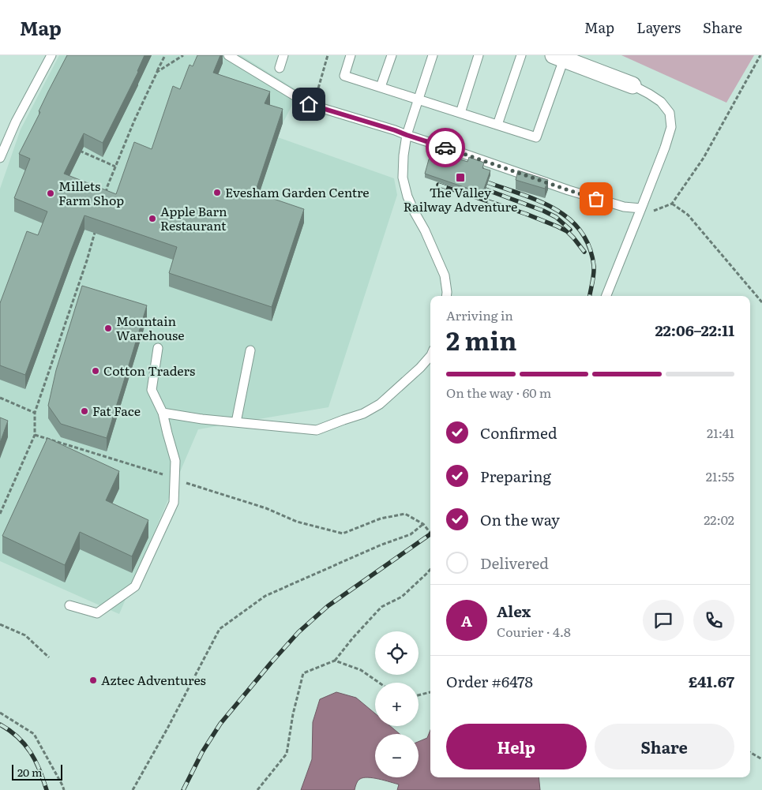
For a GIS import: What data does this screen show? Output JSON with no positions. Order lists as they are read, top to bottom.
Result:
{
  "places": {
    "transit": ["The Valley Railway Adventure"],
    "other": [
      "Evesham Garden Centre",
      "Millets Farm Shop",
      "Apple Barn Restaurant",
      "Mountain Warehouse",
      "Cotton Traders",
      "Fat Face",
      "Aztec Adventures"
    ]
  },
  "scale_bar": "20 m",
  "page": {
    "header": "Map",
    "nav": ["Map", "Layers", "Share"],
    "heading": ["2 min", "Arriving in", "22:06–22:11"],
    "panel": [
      "Alex",
      "Courier · 4.8",
      "Order #6478",
      "£41.67"
    ],
    "bar": "On the way · 60 m",
    "list": [
      ["Confirmed", "21:41"],
      ["Preparing", "21:55"],
      ["On the way", "22:02"],
      "Delivered"
    ],
    "round": "A",
    "map_buttons": ["+", "−"],
    "buttons": ["Help", "Share"],
    "scale": "20 m"
  }
}
